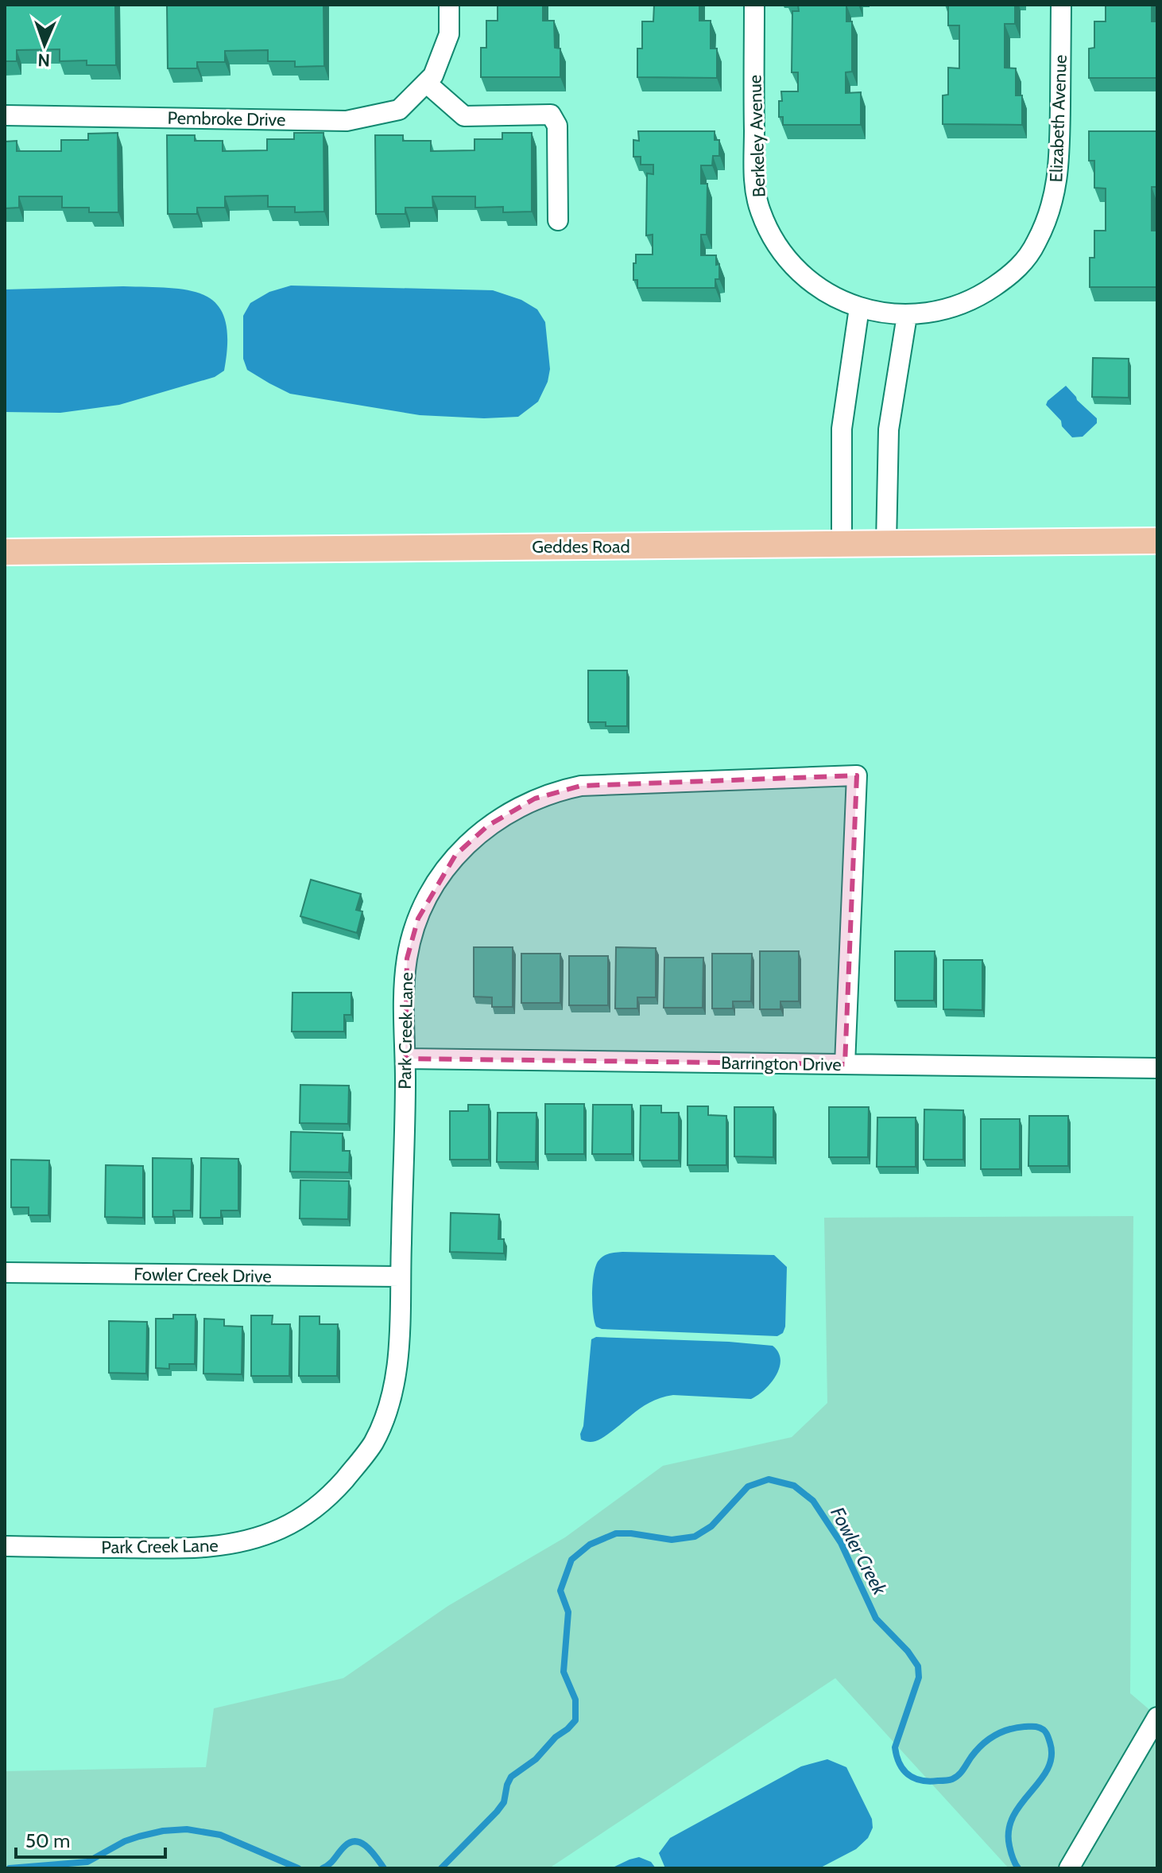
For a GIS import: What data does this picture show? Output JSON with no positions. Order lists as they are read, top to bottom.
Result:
{
  "streets": {
    "main road": ["Geddes Road"],
    "street": [
      "Pembroke Drive",
      "Elizabeth Avenue",
      "Berkeley Avenue",
      "Park Creek Lane",
      "Barrington Drive",
      "Fowler Creek Drive"
    ]
  },
  "crossings": [
    ["Elizabeth Avenue", "Berkeley Avenue"],
    ["Park Creek Lane", "Barrington Drive"],
    ["Park Creek Lane", "Fowler Creek Drive"]
  ],
  "water": ["Fowler Creek"],
  "scale_bar": "50 m",
  "north": "bottom"
}
